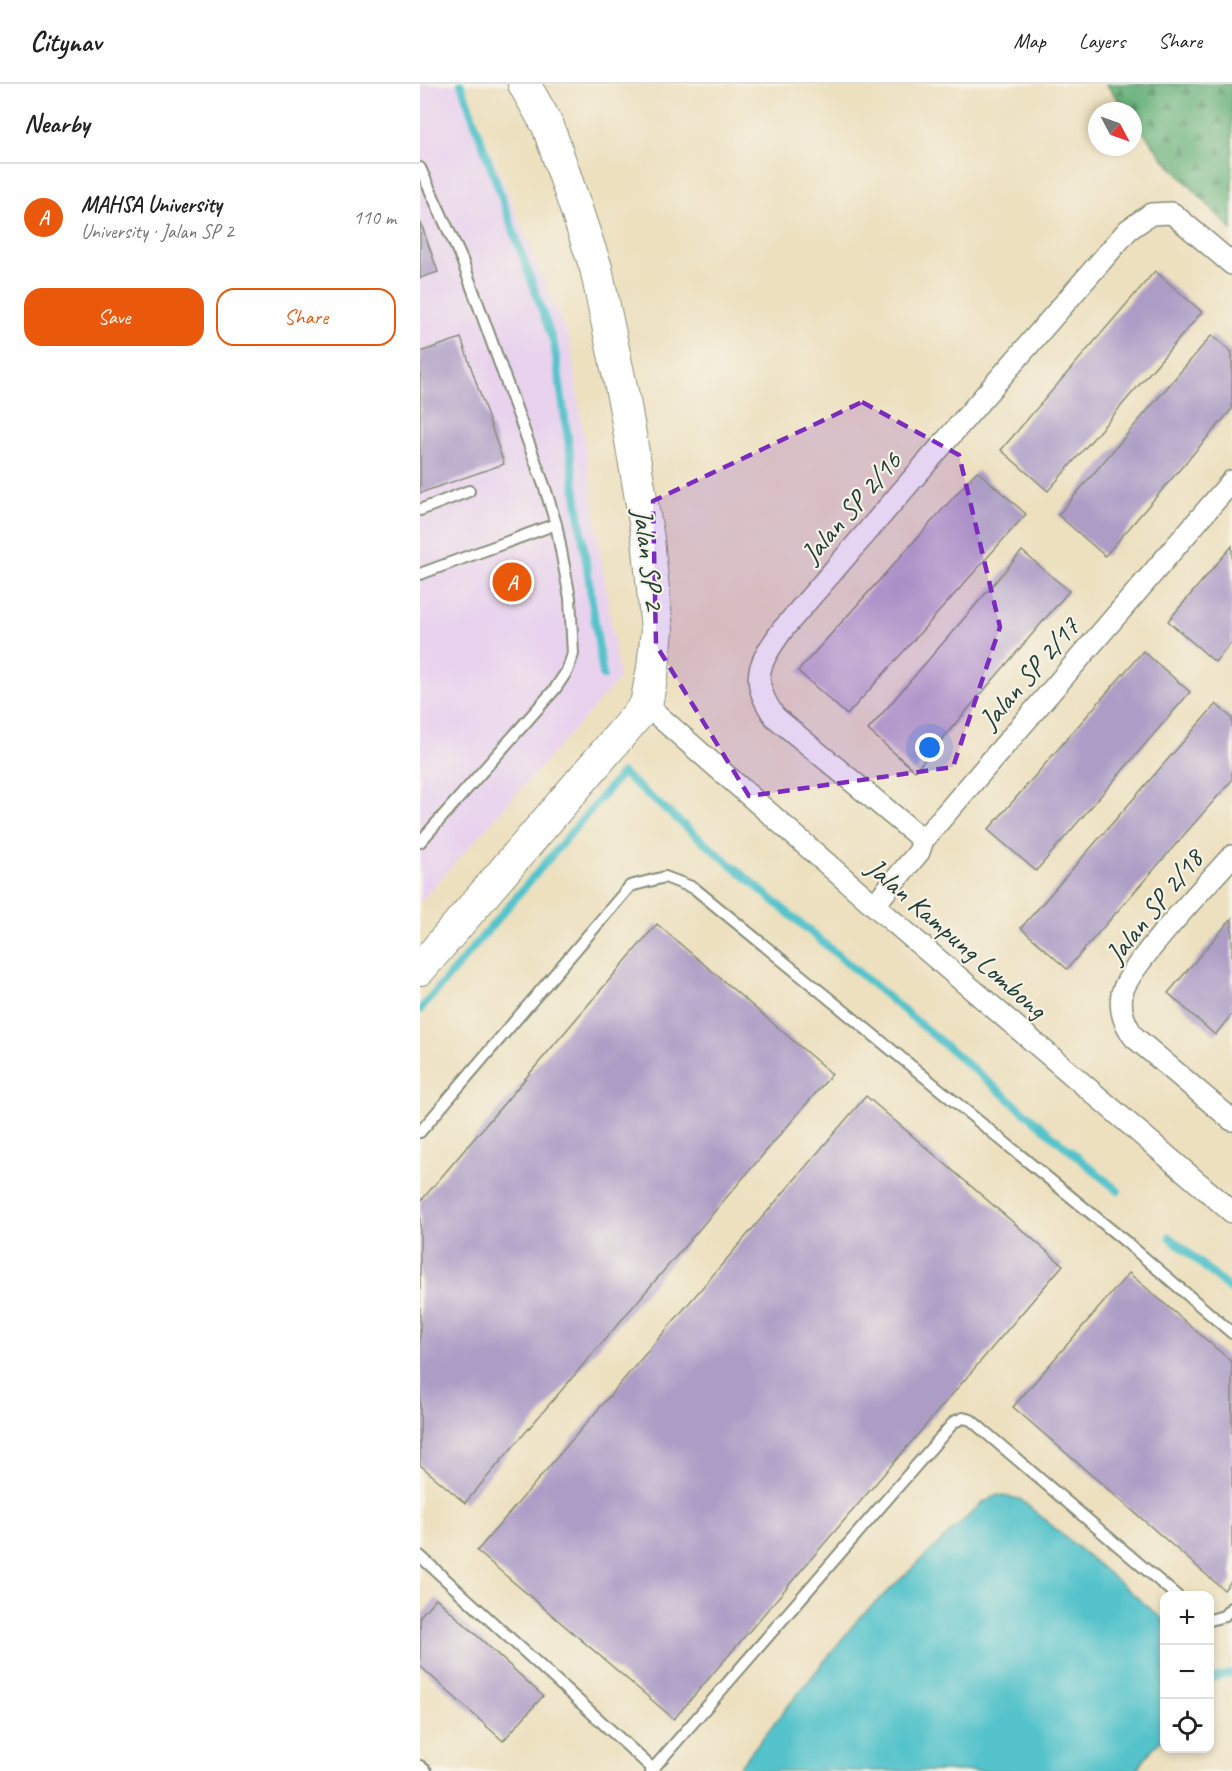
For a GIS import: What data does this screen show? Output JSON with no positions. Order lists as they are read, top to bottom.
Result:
{
  "streets": {
    "street": [
      "Jalan SP 2/16",
      "Jalan SP 2",
      "Jalan SP 2/17",
      "Jalan SP 2/18",
      "Jalan Kampung Lombong"
    ]
  },
  "crossings": [
    ["Jalan SP 2/16", "Jalan SP 2/17"],
    ["Jalan SP 2", "Jalan Kampung Lombong"],
    ["Jalan SP 2/17", "Jalan Kampung Lombong"]
  ],
  "north": "bottom right",
  "page": {
    "header": "Citynav",
    "nav": ["Map", "Layers", "Share"],
    "heading": "Nearby",
    "list": [
      {
        "mark": "A",
        "name": "MAHSA University",
        "note": "University · Jalan SP 2",
        "value": "110 m"
      }
    ],
    "buttons": ["Save", "Share"],
    "pins": "A",
    "map_buttons": ["+", "−"]
  }
}
